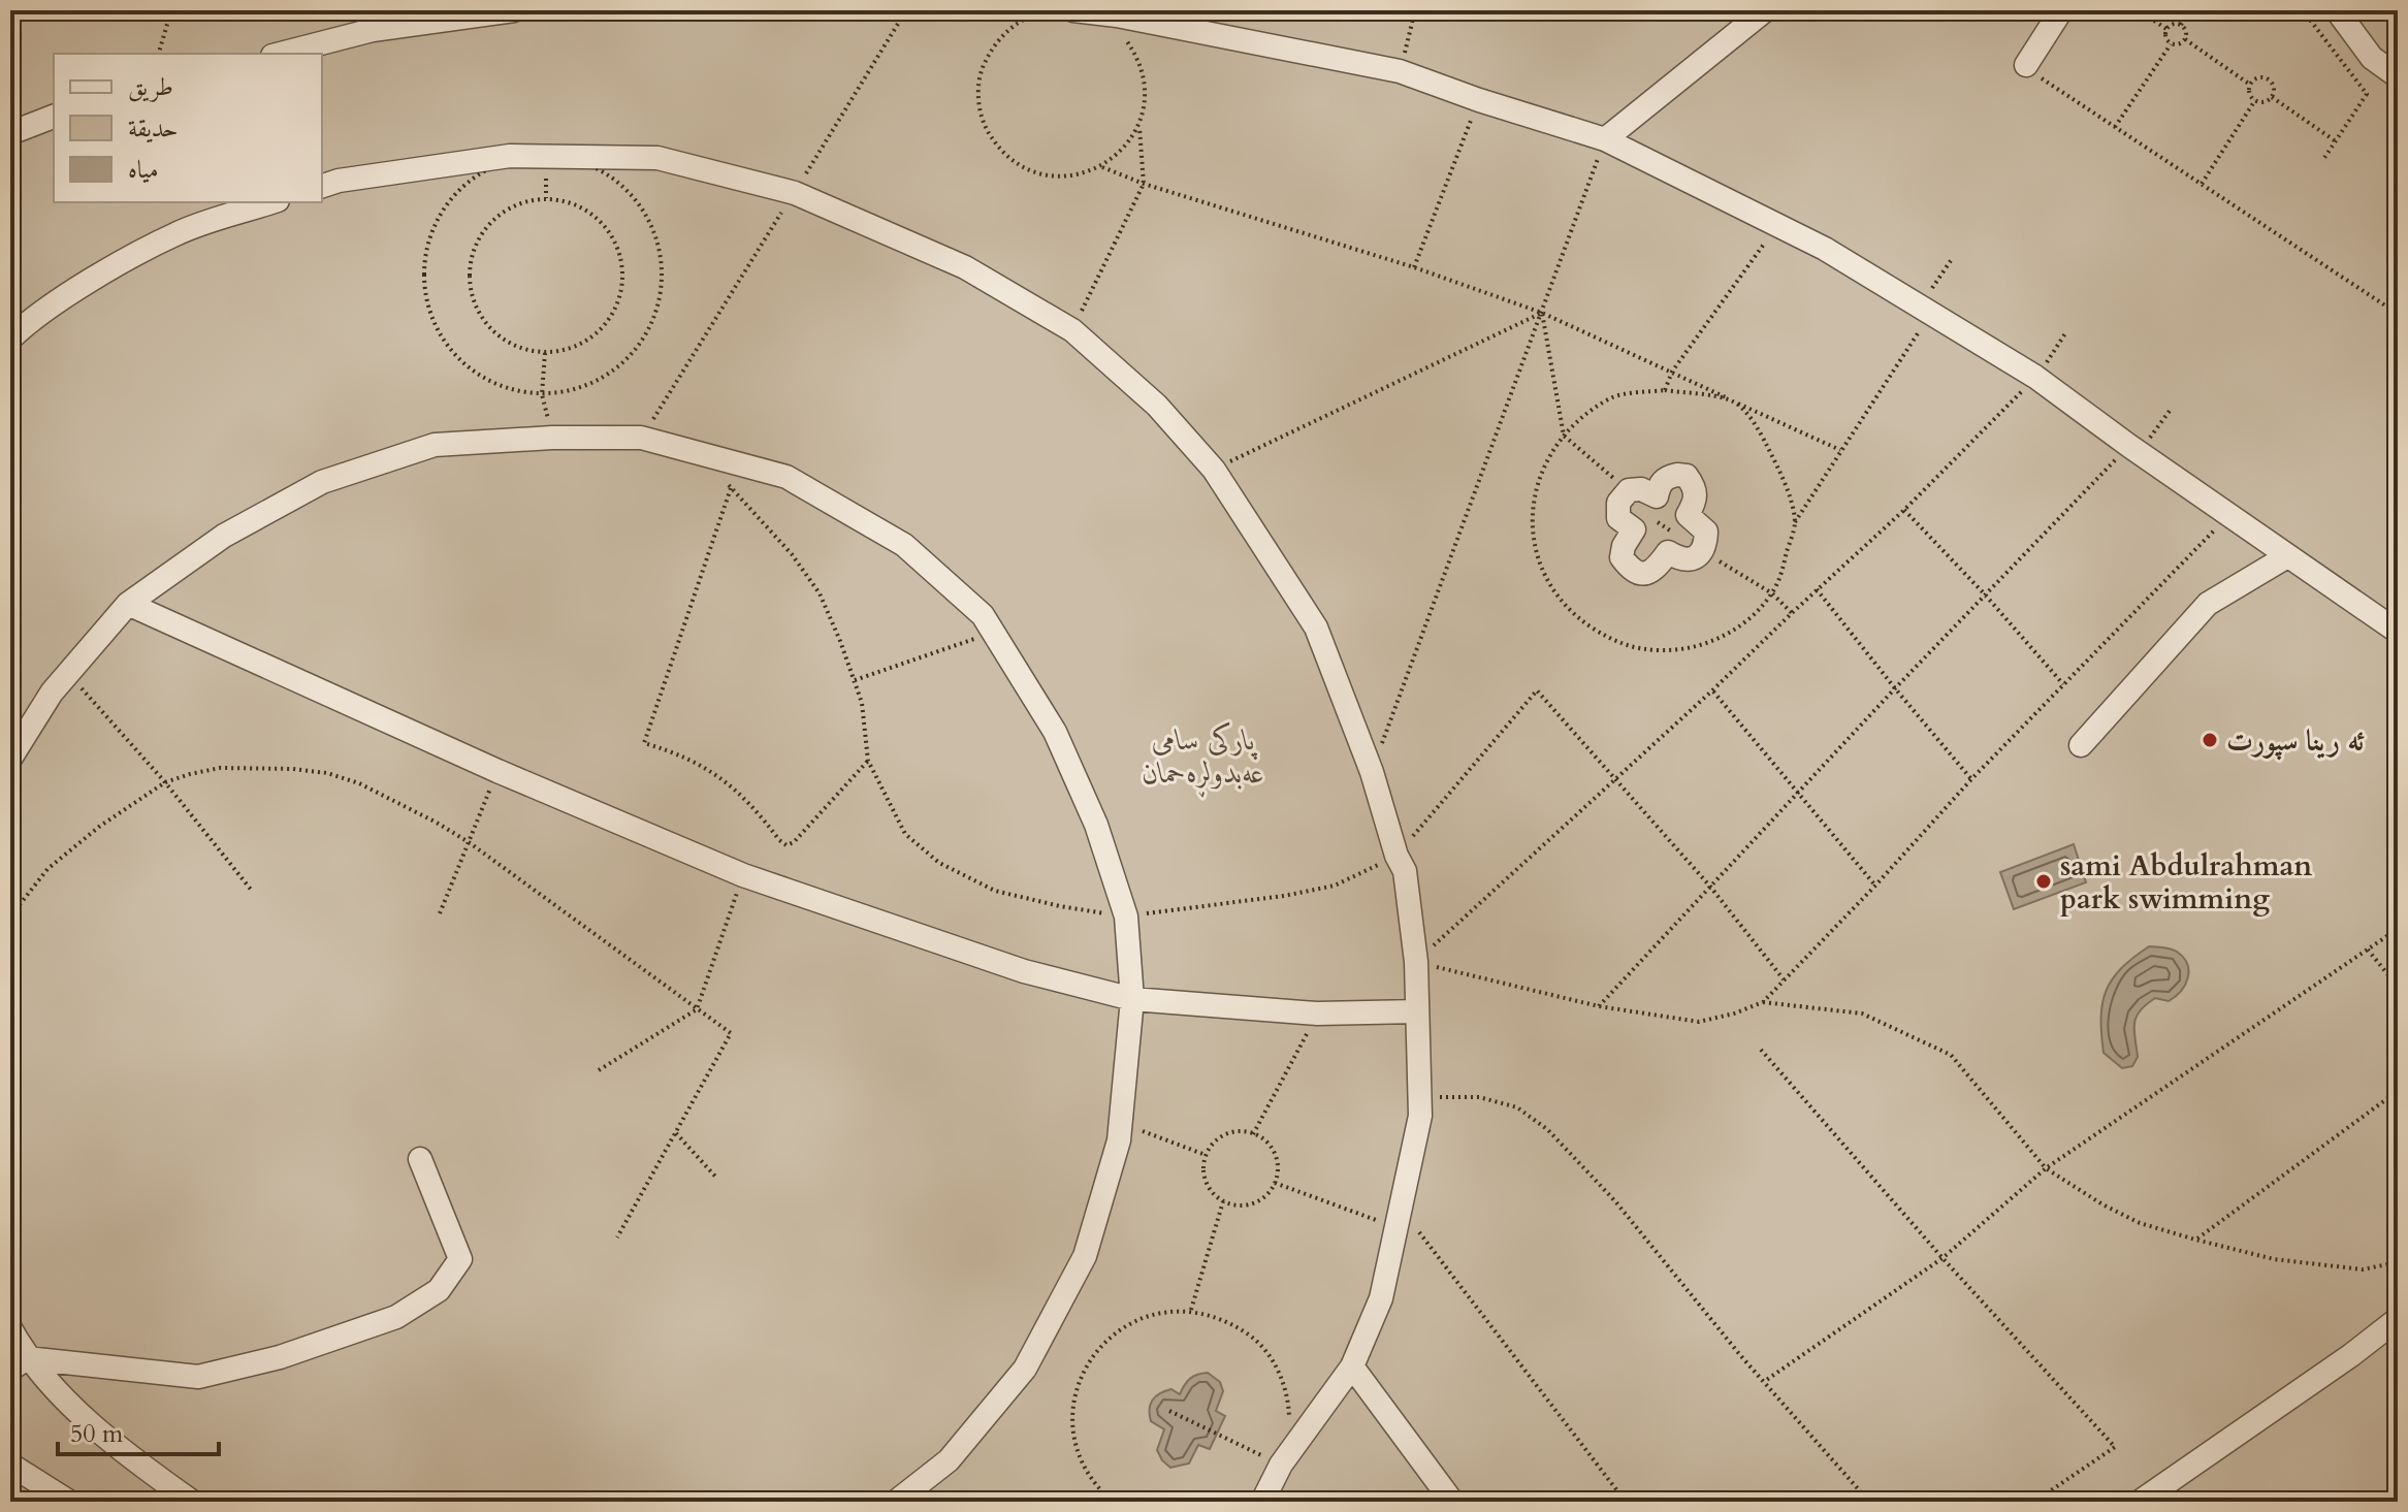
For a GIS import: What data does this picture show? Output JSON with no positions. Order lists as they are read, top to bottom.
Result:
{
  "parks": ["پارکی سامی عەبدولڕەحمان"],
  "places": ["ئه رينا سپورت", "sami Abdulrahman park swimming"],
  "legend": ["طريق", "حديقة", "مياه"],
  "scale_bar": "50 m"
}
